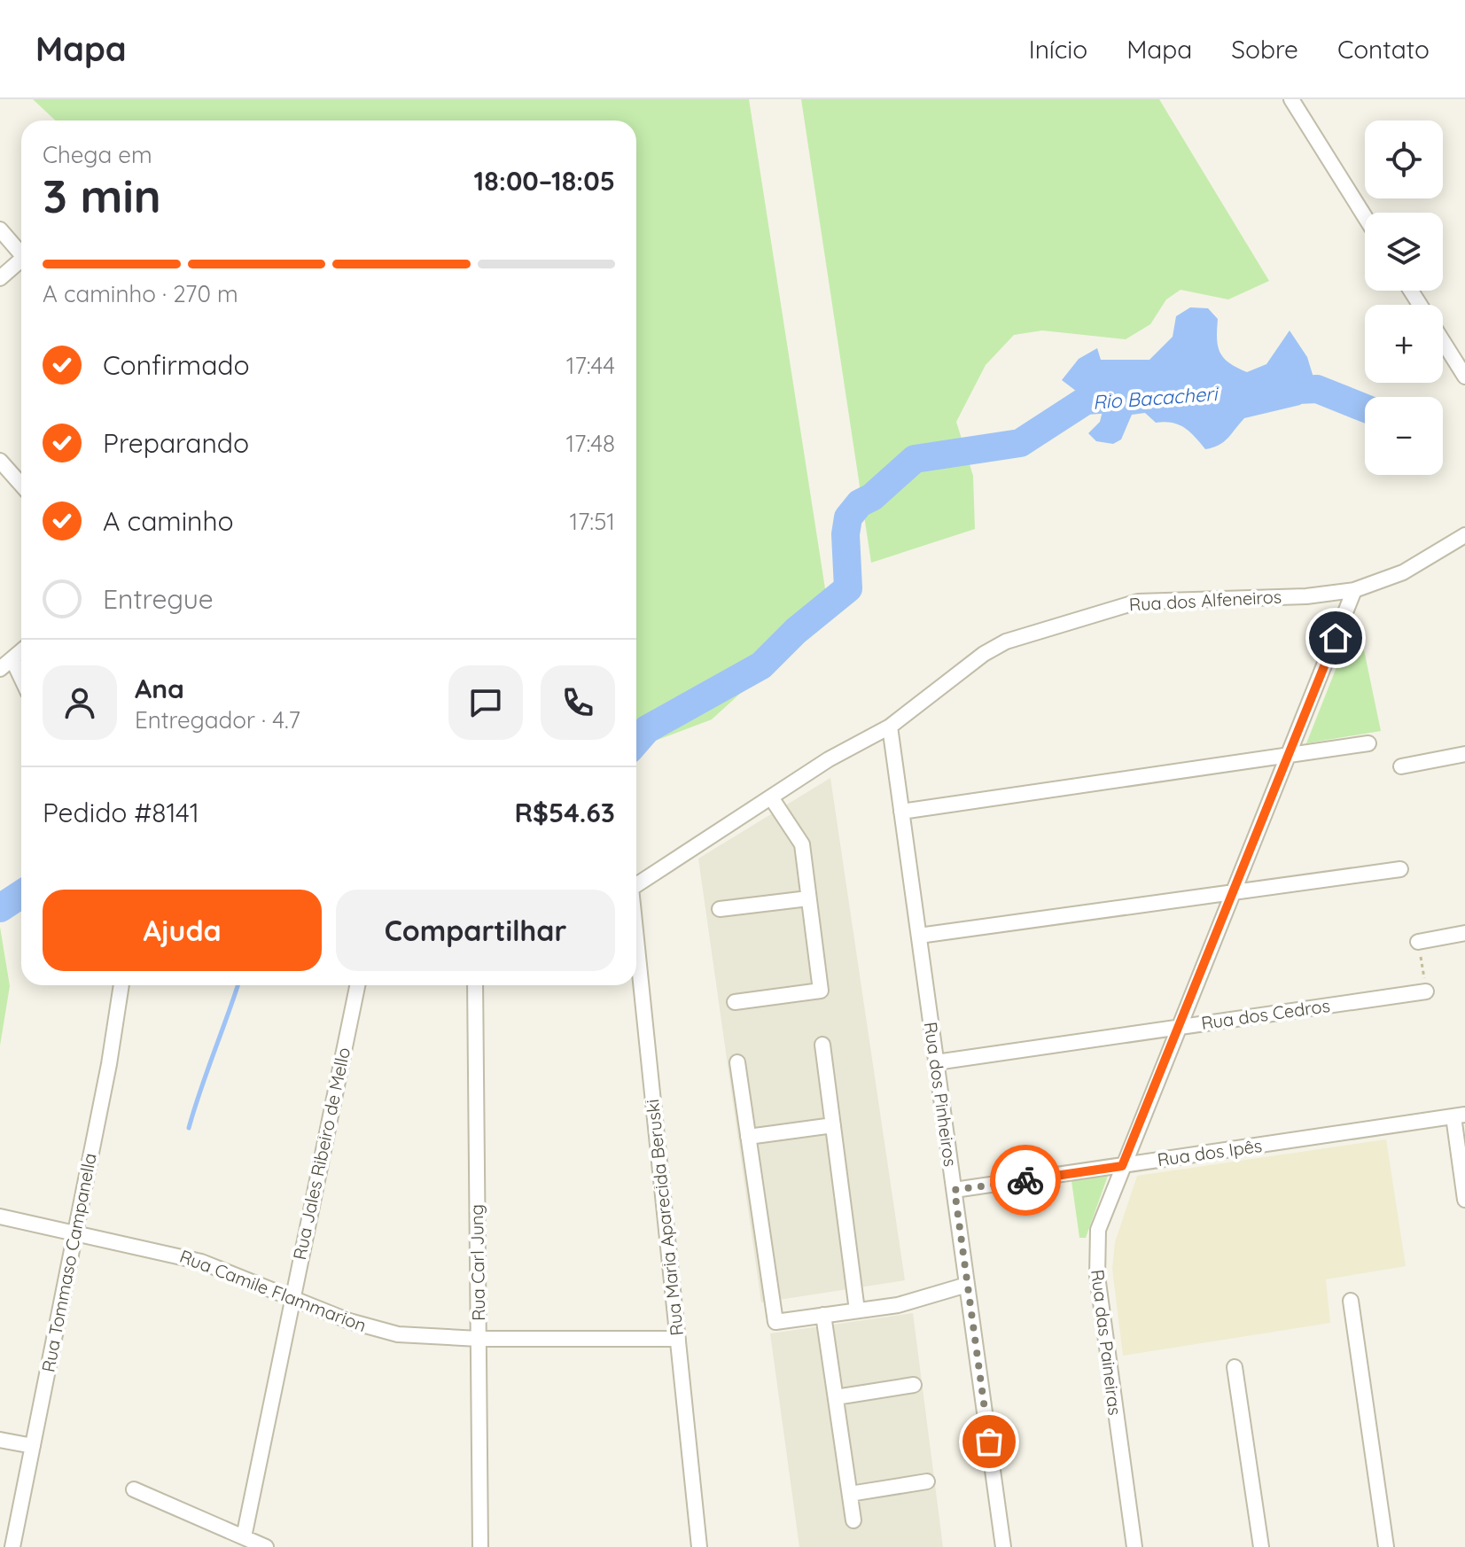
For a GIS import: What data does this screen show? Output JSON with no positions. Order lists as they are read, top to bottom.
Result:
{
  "streets": {
    "street": [
      "Rua dos Alfeneiros",
      "Rua dos Cedros",
      "Rua dos Pinheiros",
      "Rua dos Ipês",
      "Rua Jales Ribeiro de Mello",
      "Rua Maria Aparecida Beruski",
      "Rua Tommaso Campanella",
      "Rua Carl Jung",
      "Rua Camile Flammarion",
      "Rua das Paineiras"
    ]
  },
  "crossings": [
    ["Rua dos Alfeneiros", "Rua dos Pinheiros"],
    ["Rua dos Alfeneiros", "Rua das Paineiras"],
    ["Rua dos Cedros", "Rua dos Pinheiros"],
    ["Rua dos Cedros", "Rua das Paineiras"],
    ["Rua dos Pinheiros", "Rua dos Ipês"],
    ["Rua dos Ipês", "Rua das Paineiras"],
    ["Rua Jales Ribeiro de Mello", "Rua Camile Flammarion"],
    ["Rua Maria Aparecida Beruski", "Rua Camile Flammarion"],
    ["Rua Tommaso Campanella", "Rua Camile Flammarion"],
    ["Rua Carl Jung", "Rua Camile Flammarion"]
  ],
  "water": ["Rio Bacacheri"],
  "page": {
    "header": "Mapa",
    "nav": [
      "Início",
      "Mapa",
      "Sobre",
      "Contato"
    ],
    "map_buttons": ["+", "−"],
    "heading": ["3 min", "Chega em", "18:00–18:05"],
    "panel": [
      "Ana",
      "Entregador · 4.7",
      "Pedido #8141",
      "R$54.63"
    ],
    "bar": "A caminho · 270 m",
    "list": [
      ["Confirmado", "17:44"],
      ["Preparando", "17:48"],
      ["A caminho", "17:51"],
      "Entregue"
    ],
    "buttons": ["Ajuda", "Compartilhar"]
  }
}
